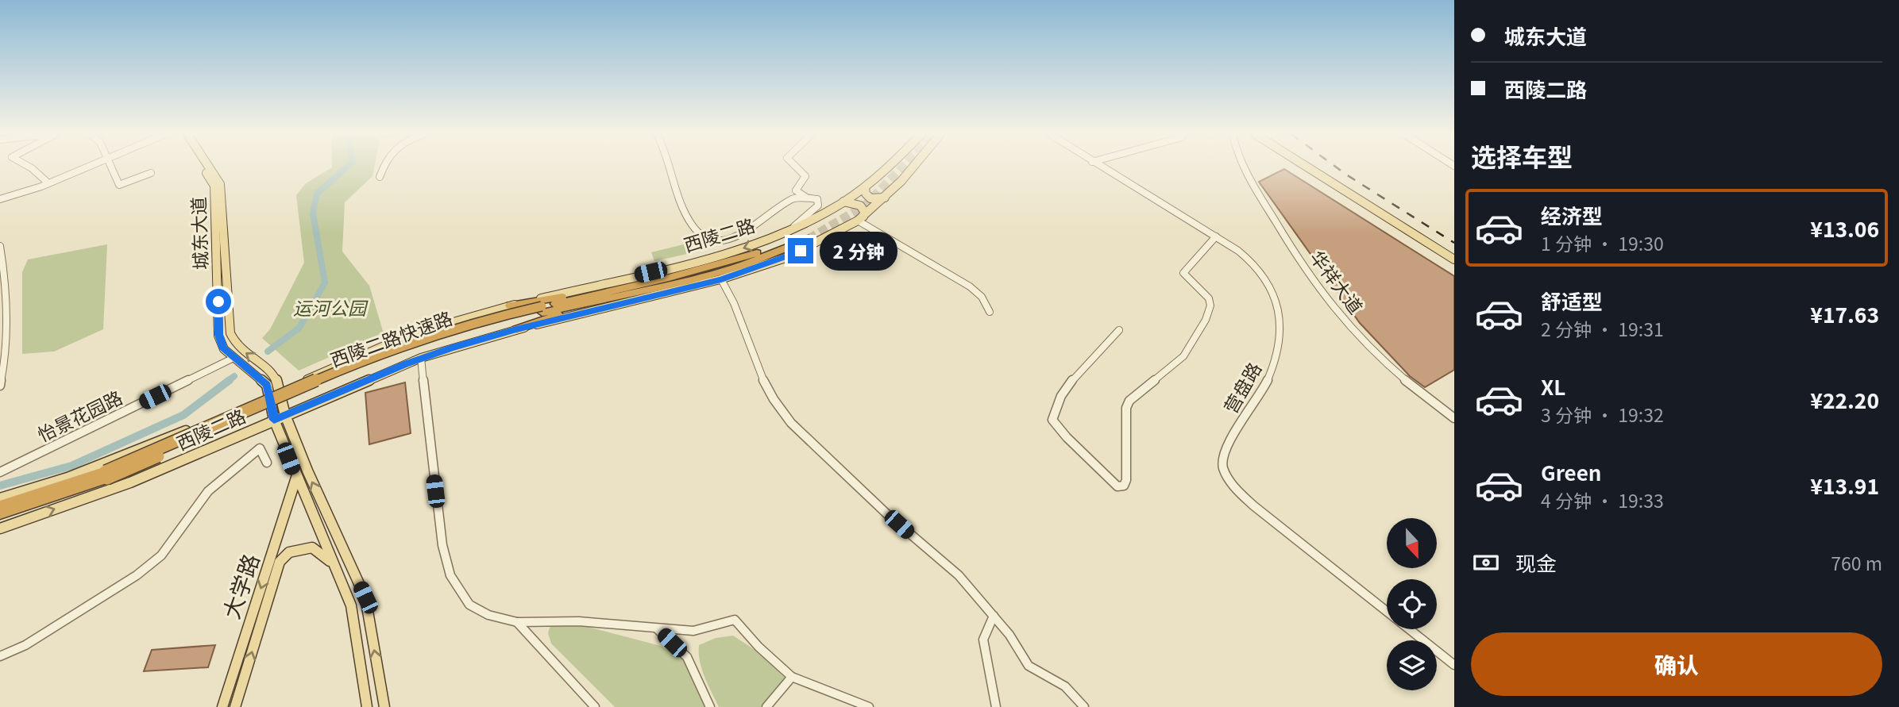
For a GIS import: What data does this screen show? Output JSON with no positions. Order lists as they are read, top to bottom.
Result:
{
  "streets": {
    "highway": ["西陵二路快速路"],
    "main road": ["城东大道", "西陵二路", "大学路"],
    "street": ["华祥大道", "营盘路", "怡景花园路"]
  },
  "crossings": [
    ["城东大道", "西陵二路"],
    ["城东大道", "怡景花园路"],
    ["城东大道", "大学路"]
  ],
  "parks": ["运河公园"],
  "north": "bottom",
  "page": {
    "banner": ["城东大道", "西陵二路"],
    "heading": "选择车型",
    "list": [
      {
        "name": "经济型",
        "note": "1 分钟 · 19:30",
        "value": "¥13.06"
      },
      {
        "name": "舒适型",
        "note": "2 分钟 · 19:31",
        "value": "¥17.63"
      },
      {
        "name": "XL",
        "note": "3 分钟 · 19:32",
        "value": "¥22.20"
      },
      {
        "name": "Green",
        "note": "4 分钟 · 19:33",
        "value": "¥13.91"
      }
    ],
    "bubble": "2 分钟",
    "pay": ["现金", "760 m"],
    "buttons": "确认"
  }
}
